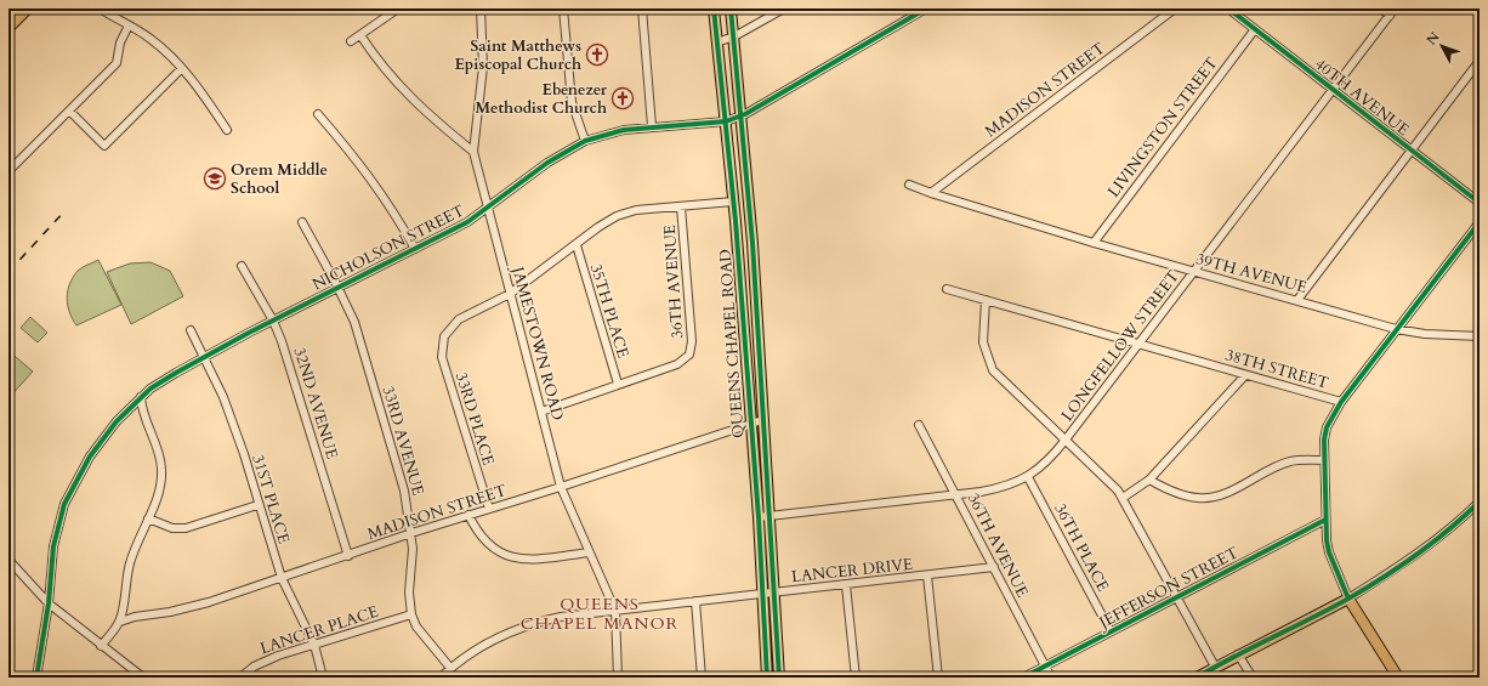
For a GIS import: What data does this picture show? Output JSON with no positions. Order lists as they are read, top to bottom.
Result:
{
  "streets": {
    "main road": ["QUEENS CHAPEL ROAD", "38TH STREET"],
    "street": [
      "MADISON STREET",
      "40TH AVENUE",
      "LIVINGSTON STREET",
      "NICHOLSON STREET",
      "39TH AVENUE",
      "36TH AVENUE",
      "35TH PLACE",
      "JAMESTOWN ROAD",
      "LONGFELLOW STREET",
      "32ND AVENUE",
      "33RD PLACE",
      "33RD AVENUE",
      "31ST PLACE",
      "36TH PLACE",
      "LANCER DRIVE",
      "JEFFERSON STREET",
      "LANCER PLACE"
    ]
  },
  "crossings": [
    ["MADISON STREET", "39TH AVENUE"],
    ["MADISON STREET", "JAMESTOWN ROAD"],
    ["MADISON STREET", "QUEENS CHAPEL ROAD"],
    ["MADISON STREET", "32ND AVENUE"],
    ["MADISON STREET", "33RD PLACE"],
    ["MADISON STREET", "33RD AVENUE"],
    ["MADISON STREET", "31ST PLACE"],
    ["40TH AVENUE", "LIVINGSTON STREET"],
    ["40TH AVENUE", "LONGFELLOW STREET"],
    ["LIVINGSTON STREET", "39TH AVENUE"],
    ["NICHOLSON STREET", "JAMESTOWN ROAD"],
    ["NICHOLSON STREET", "QUEENS CHAPEL ROAD"],
    ["NICHOLSON STREET", "32ND AVENUE"],
    ["NICHOLSON STREET", "33RD AVENUE"],
    ["NICHOLSON STREET", "31ST PLACE"],
    ["39TH AVENUE", "LONGFELLOW STREET"],
    ["36TH AVENUE", "35TH PLACE"],
    ["36TH AVENUE", "LONGFELLOW STREET"],
    ["36TH AVENUE", "LANCER DRIVE"],
    ["36TH AVENUE", "JEFFERSON STREET"],
    ["JAMESTOWN ROAD", "33RD PLACE"],
    ["JAMESTOWN ROAD", "LANCER DRIVE"],
    ["QUEENS CHAPEL ROAD", "LONGFELLOW STREET"],
    ["QUEENS CHAPEL ROAD", "LANCER DRIVE"],
    ["LONGFELLOW STREET", "38TH STREET"],
    ["LONGFELLOW STREET", "36TH PLACE"],
    ["38TH STREET", "JEFFERSON STREET"],
    ["33RD AVENUE", "LANCER DRIVE"],
    ["33RD AVENUE", "LANCER PLACE"],
    ["31ST PLACE", "LANCER PLACE"],
    ["36TH PLACE", "JEFFERSON STREET"]
  ],
  "districts": ["QUEENS CHAPEL MANOR"],
  "places": {
    "church": ["Saint Matthews Episcopal Church", "Ebenezer Methodist Church"],
    "school or university": ["Orem Middle School"]
  },
  "north": "top left"
}
